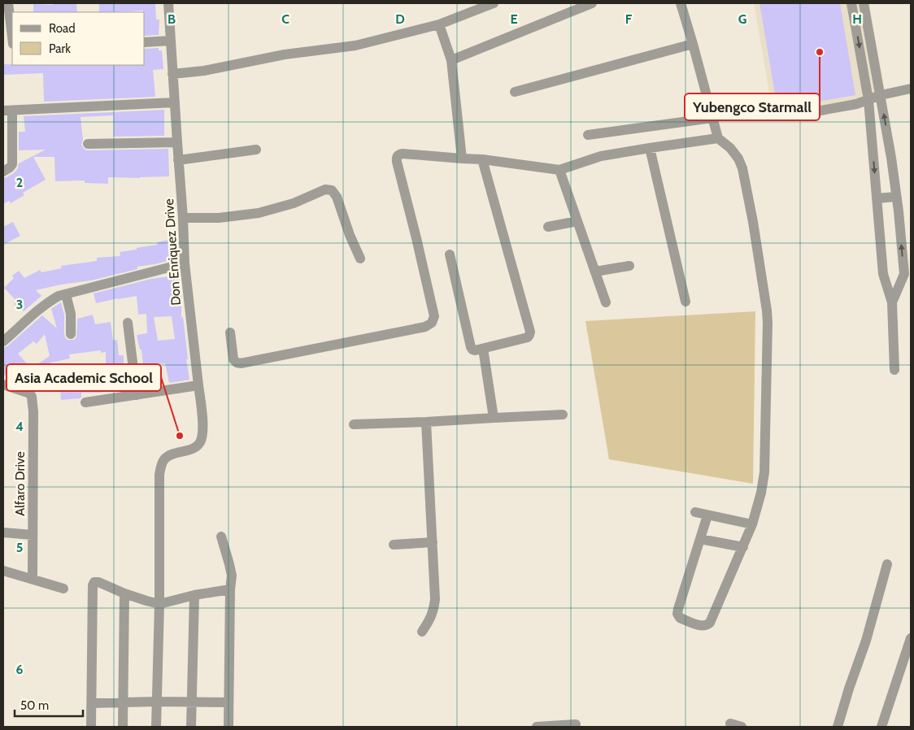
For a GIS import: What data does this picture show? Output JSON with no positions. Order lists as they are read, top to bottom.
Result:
{
  "streets": {
    "street": ["Don Enriquez Drive", "Alfaro Drive"]
  },
  "places": ["Yubengco Starmall", "Asia Academic School"],
  "legend": ["Road", "Park"],
  "scale_bar": "50 m",
  "grid": {
    "columns": [
      "B",
      "C",
      "D",
      "E",
      "F",
      "G",
      "H"
    ],
    "rows": [
      "2",
      "3",
      "4",
      "5",
      "6"
    ]
  }
}
